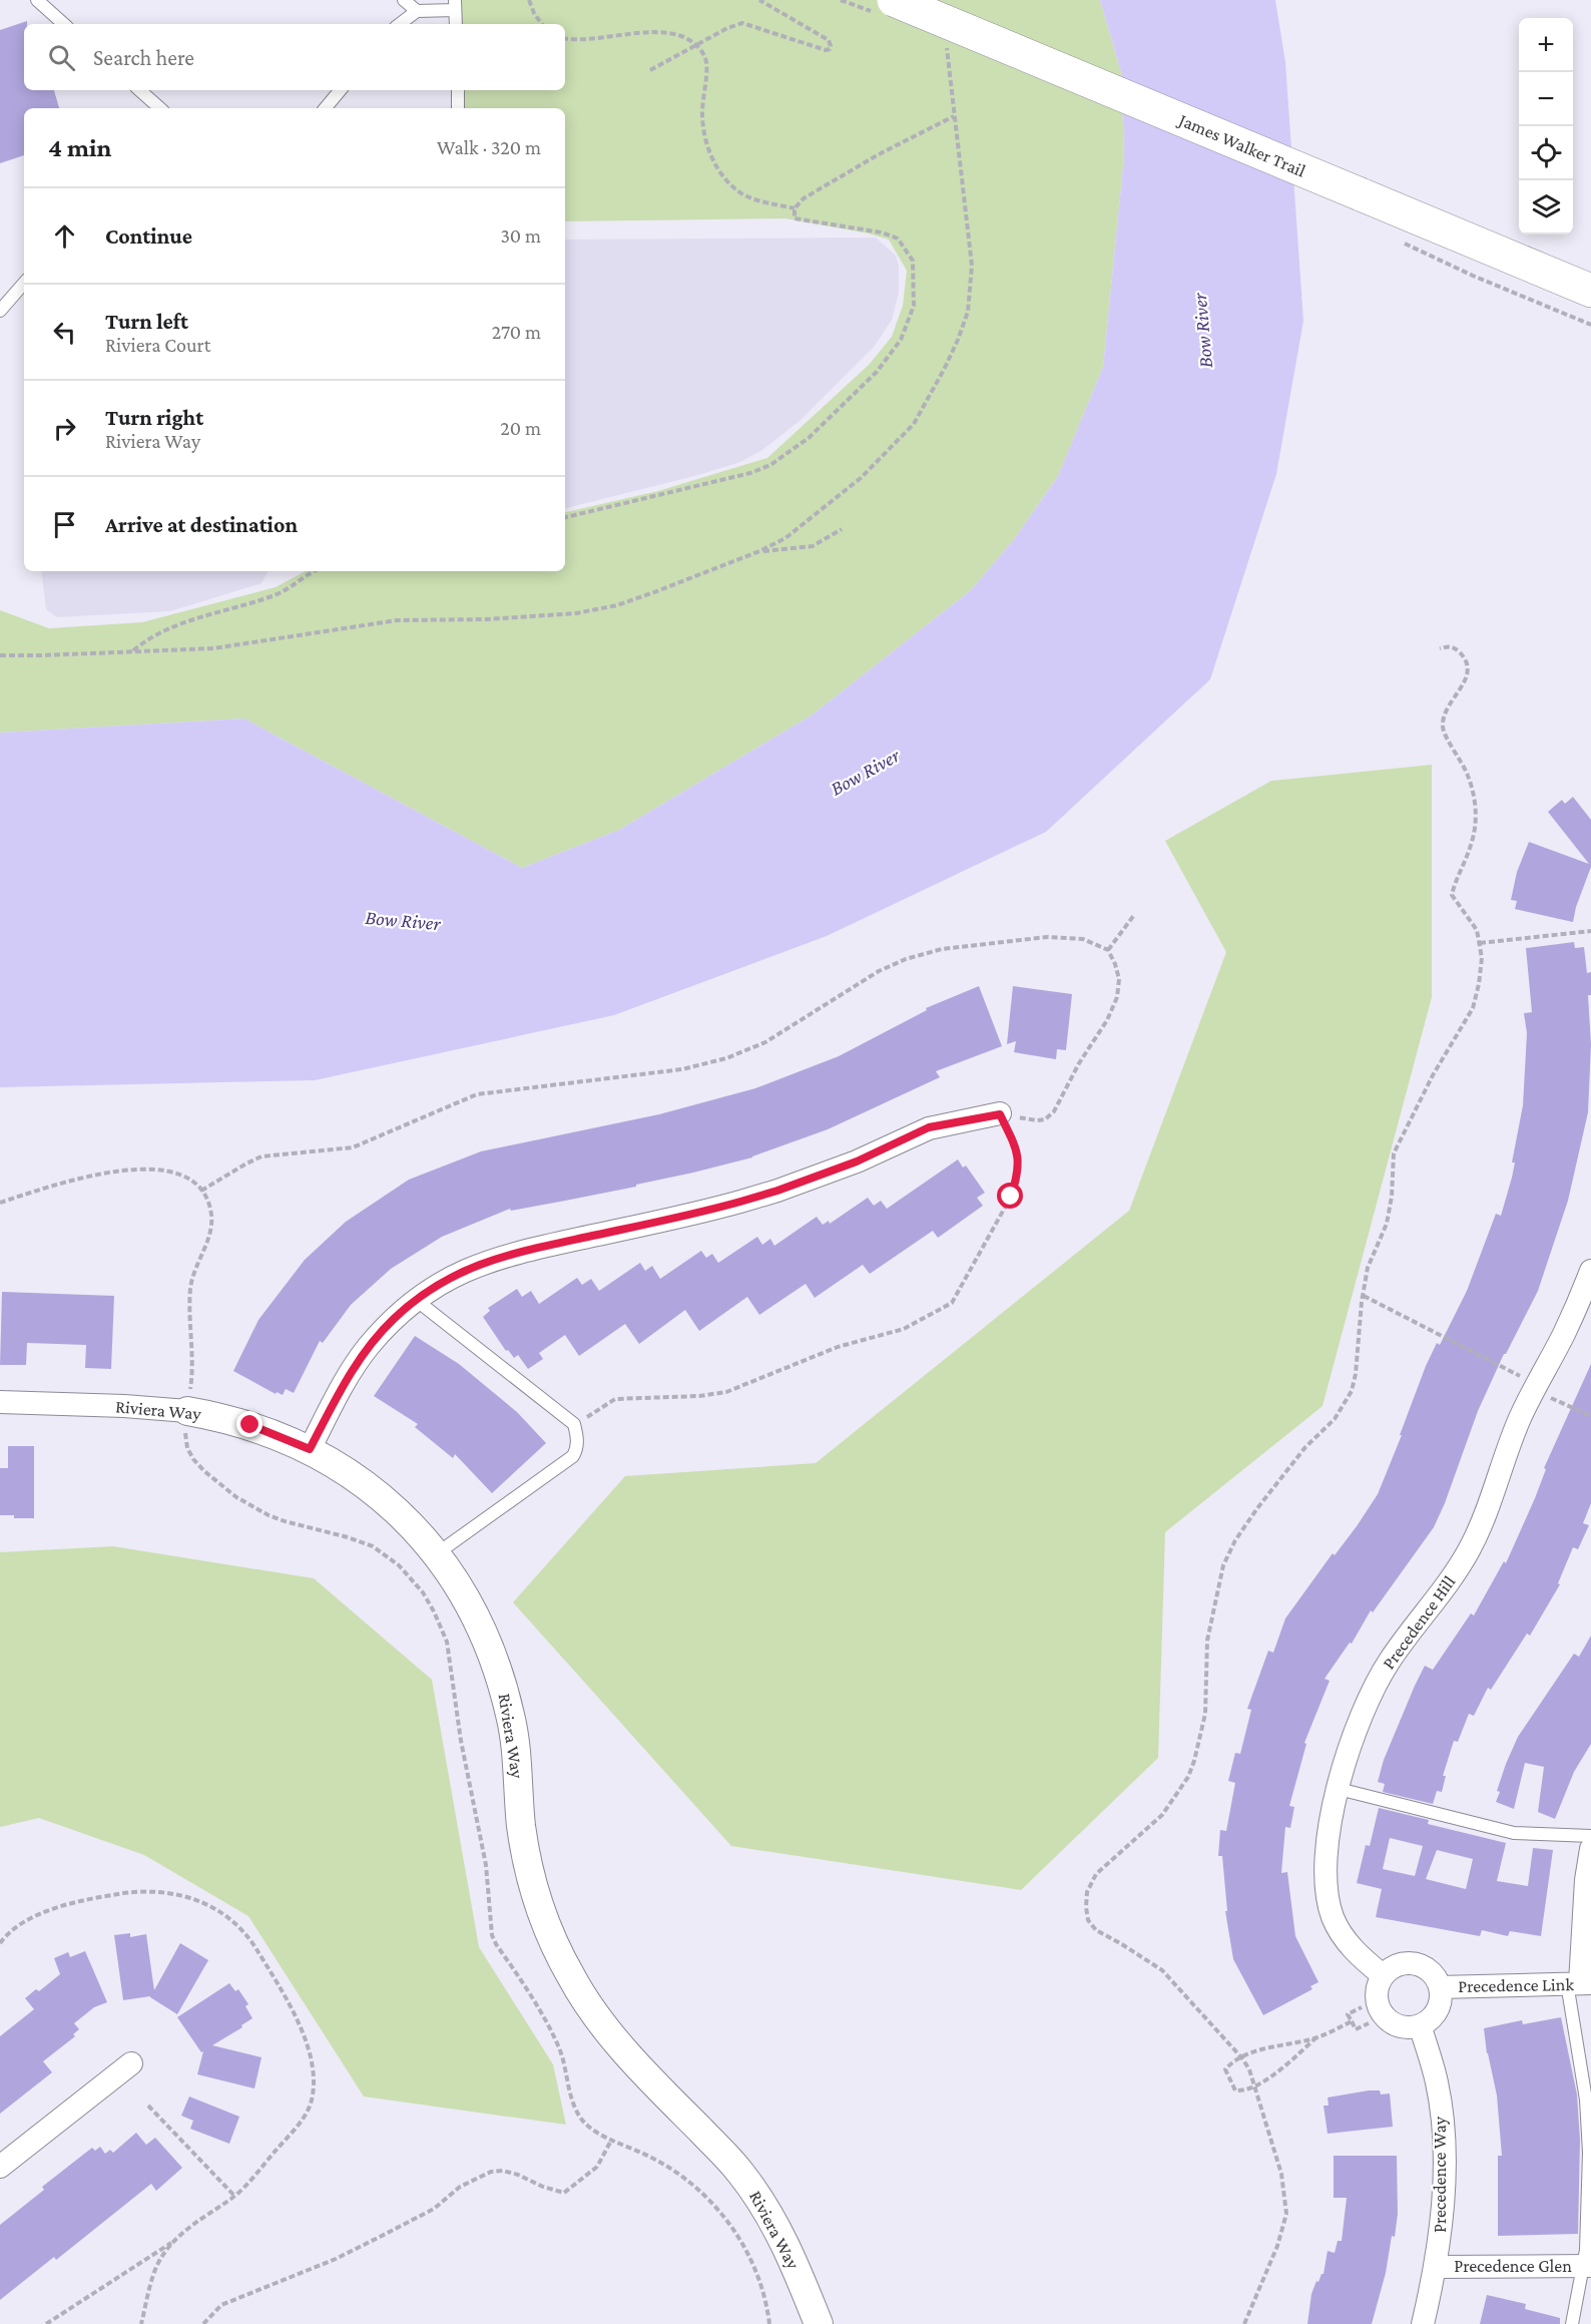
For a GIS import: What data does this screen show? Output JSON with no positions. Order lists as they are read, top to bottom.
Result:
{
  "streets": {
    "main road": ["James Walker Trail"],
    "street": [
      "Riviera Way",
      "Precedence Hill",
      "Precedence Link",
      "Precedence Way",
      "Precedence Glen"
    ]
  },
  "crossings": [
    ["Precedence Hill", "Precedence Link"],
    ["Precedence Hill", "Precedence Way"],
    ["Precedence Link", "Precedence Way"],
    ["Precedence Way", "Precedence Glen"]
  ],
  "water": ["Bow River"],
  "page": {
    "map_buttons": ["+", "−"],
    "search": "Search here",
    "heading": ["4 min", "Walk · 320 m"],
    "list": [
      ["Continue", "30 m"],
      ["Turn left", "Riviera Court", "270 m"],
      ["Turn right", "Riviera Way", "20 m"],
      "Arrive at destination"
    ]
  }
}
